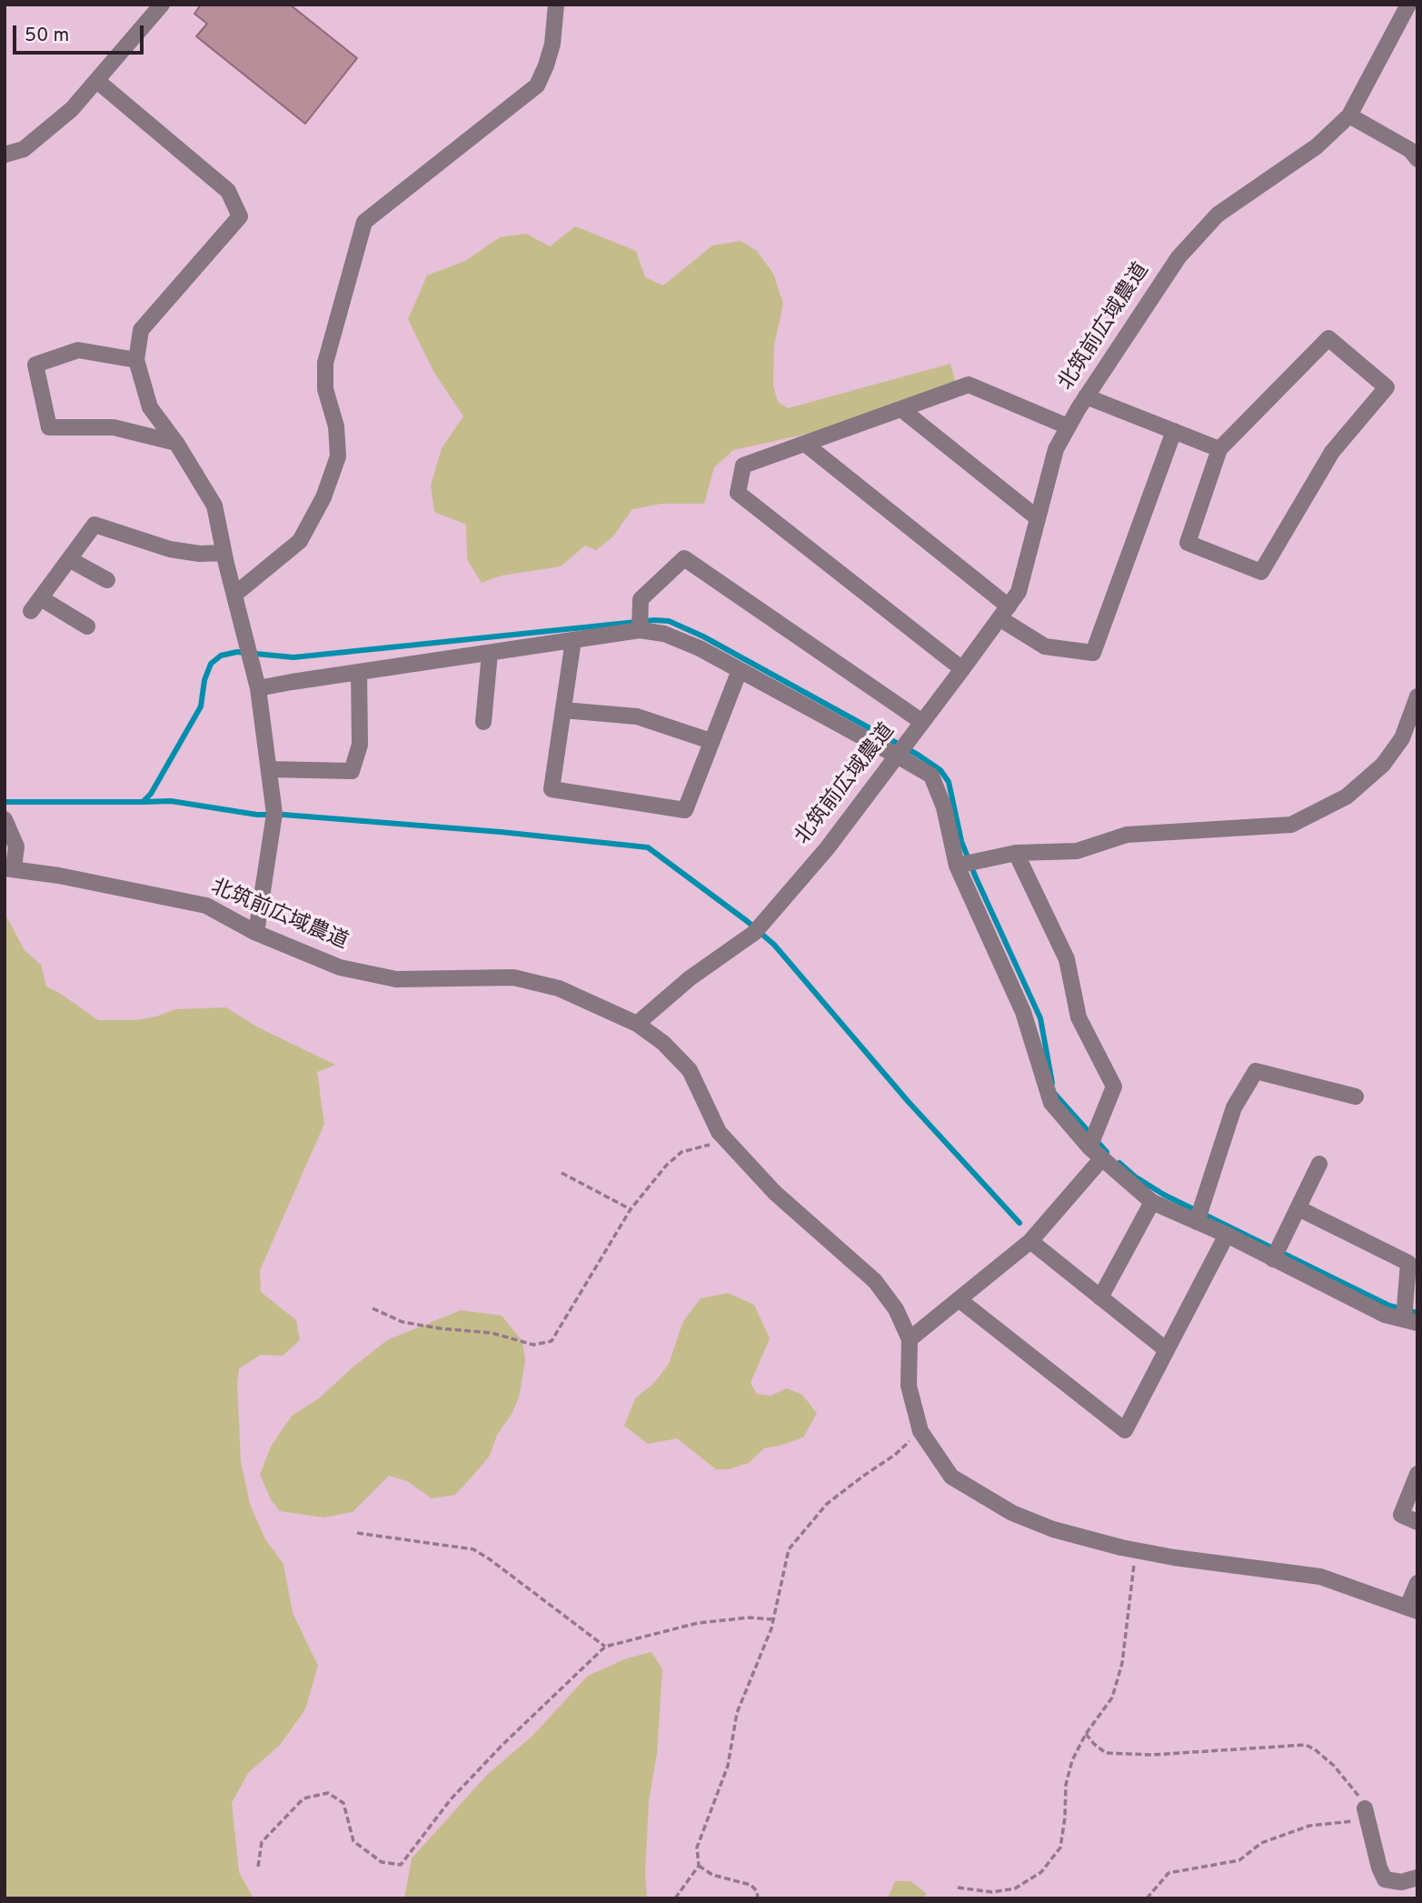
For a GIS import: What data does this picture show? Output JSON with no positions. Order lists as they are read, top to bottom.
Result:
{
  "streets": {
    "street": ["北筑前広域農道"]
  },
  "scale_bar": "50 m"
}
